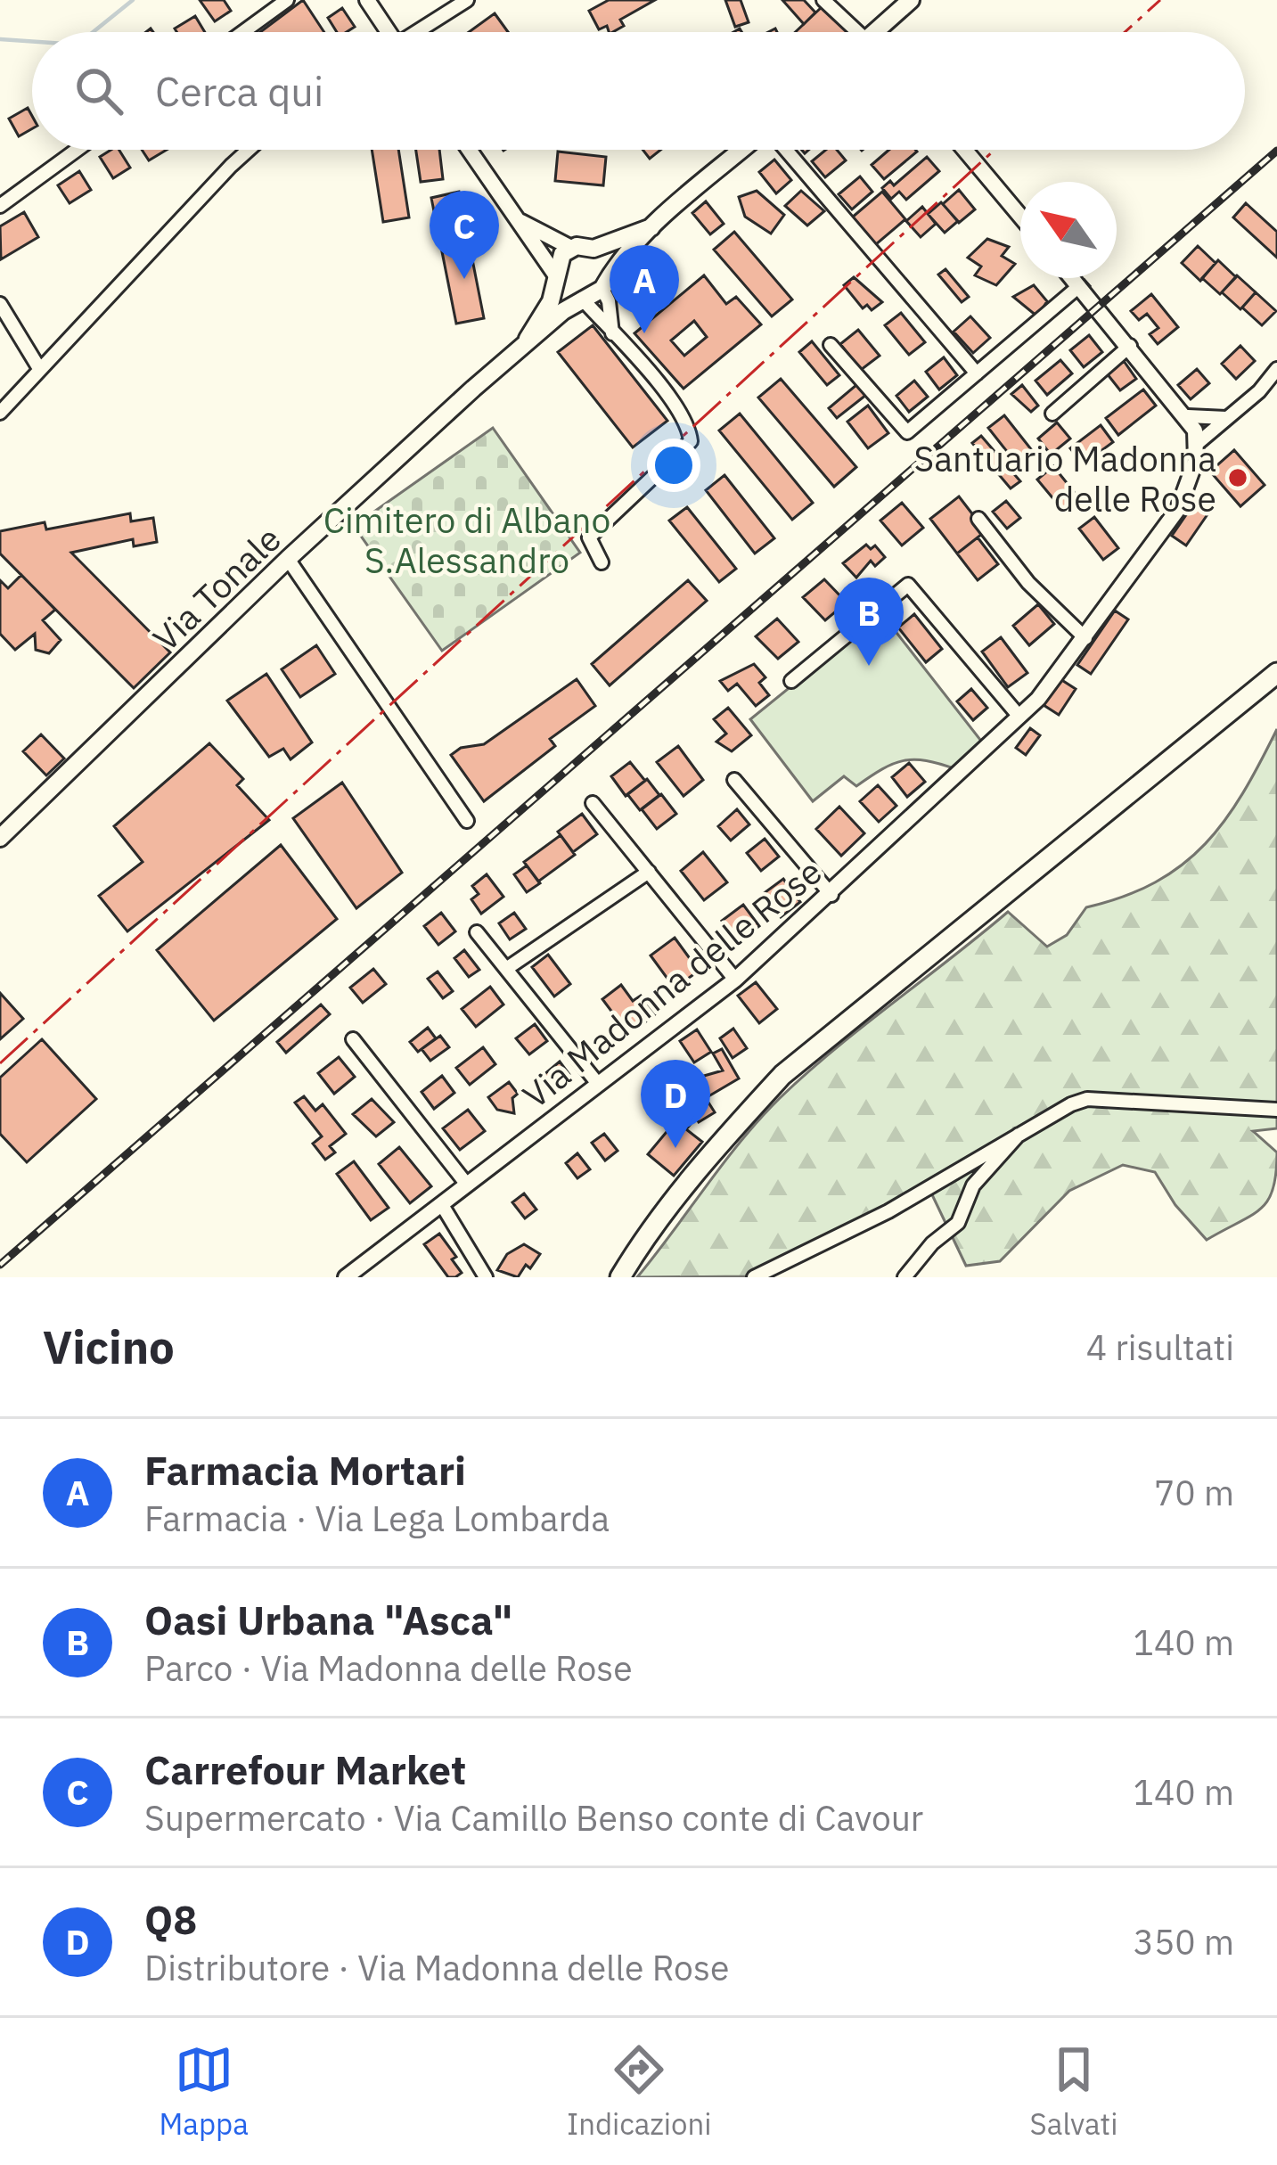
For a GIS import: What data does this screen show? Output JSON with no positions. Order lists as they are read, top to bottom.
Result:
{
  "streets": {
    "main road": ["Via Tonale"],
    "street": ["Via Madonna delle Rose"]
  },
  "parks": ["Cimitero di Albano S.Alessandro"],
  "places": ["Santuario Madonna delle Rose"],
  "north": "top left",
  "page": {
    "search": "Cerca qui",
    "pins": [
      "C",
      "A",
      "B",
      "D"
    ],
    "heading": ["Vicino", "4 risultati"],
    "list": [
      {
        "mark": "A",
        "name": "Farmacia Mortari",
        "note": "Farmacia · Via Lega Lombarda",
        "value": "70 m"
      },
      {
        "mark": "B",
        "name": "Oasi Urbana \"Asca\"",
        "note": "Parco · Via Madonna delle Rose",
        "value": "140 m"
      },
      {
        "mark": "C",
        "name": "Carrefour Market",
        "note": "Supermercato · Via Camillo Benso conte di Cavour",
        "value": "140 m"
      },
      {
        "mark": "D",
        "name": "Q8",
        "note": "Distributore · Via Madonna delle Rose",
        "value": "350 m"
      }
    ],
    "nav": ["Mappa", "Indicazioni", "Salvati"]
  }
}
